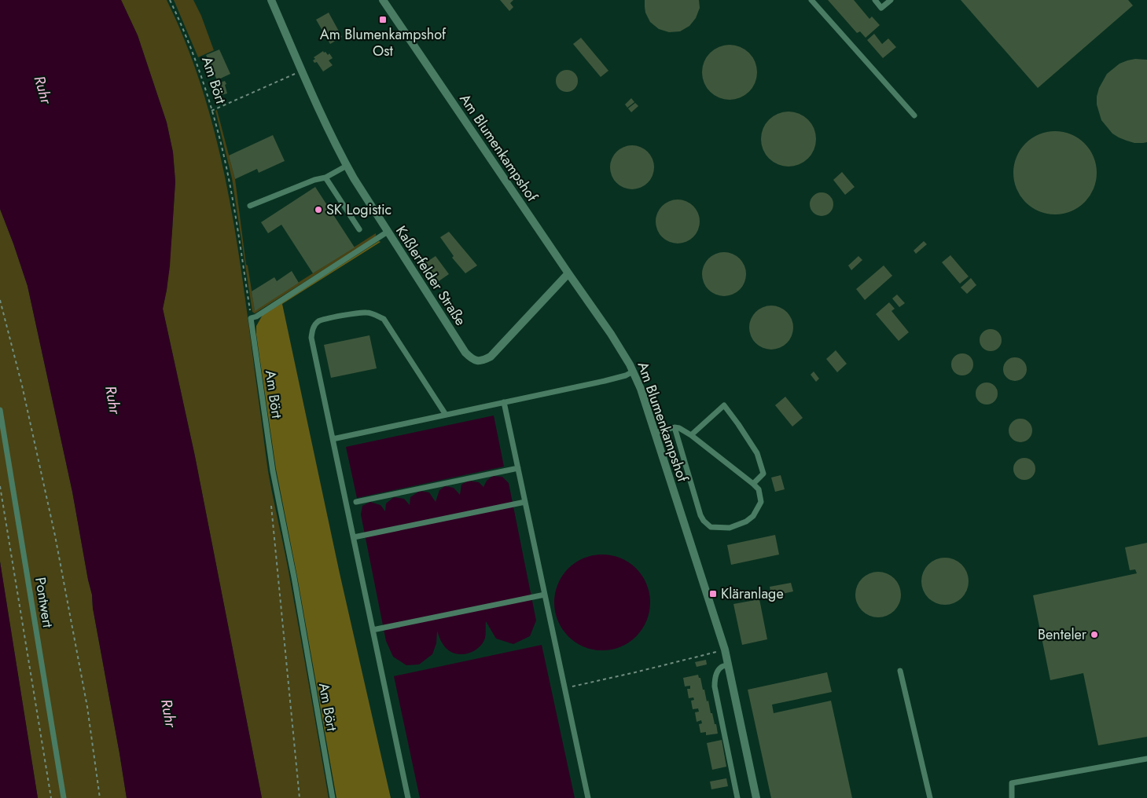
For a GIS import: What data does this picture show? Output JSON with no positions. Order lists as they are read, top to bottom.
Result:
{
  "streets": {
    "street": ["Am Blumenkampshof", "Kaßlerfelder Straße"],
    "lane": ["Am Bört", "Pontwert"]
  },
  "crossings": [
    ["Am Blumenkampshof", "Kaßlerfelder Straße"]
  ],
  "water": ["Ruhr"],
  "places": {
    "transit": ["Am Blumenkampshof Ost", "Kläranlage"],
    "other": ["SK Logistic", "Benteler"]
  }
}
